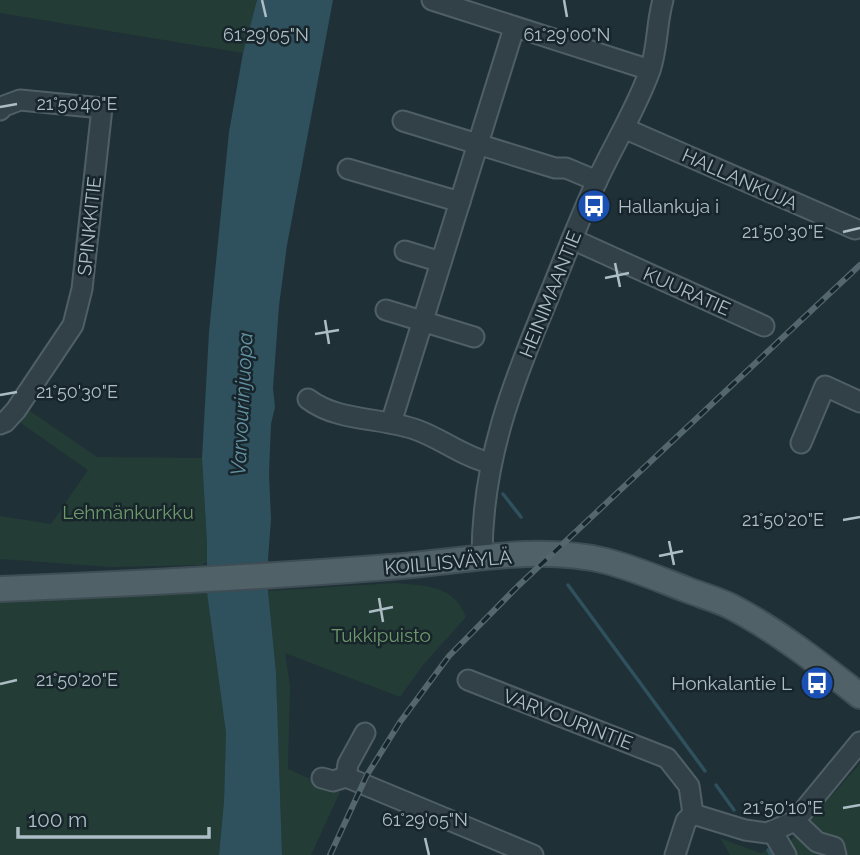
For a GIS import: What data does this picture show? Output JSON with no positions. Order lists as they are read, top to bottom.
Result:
{
  "streets": {
    "main road": ["KOILLISVÄYLÄ"],
    "street": [
      "HALLANKUJA",
      "SPINKKITIE",
      "KUURATIE",
      "HEINIMAANTIE",
      "VARVOURINTIE"
    ]
  },
  "crossings": [
    ["HALLANKUJA", "HEINIMAANTIE"],
    ["KUURATIE", "HEINIMAANTIE"],
    ["HEINIMAANTIE", "KOILLISVÄYLÄ"]
  ],
  "water": ["Varvourinjuopa"],
  "parks": ["Lehmänkurkku", "Tukkipuisto"],
  "places": {
    "bus stop": ["Hallankuja i", "Honkalantie L"]
  },
  "scale_bar": "100 m",
  "coordinates": [
    "61°29'05\"N",
    "61°29'00\"N",
    "21°50'40\"E",
    "21°50'30\"E",
    "21°50'20\"E",
    "21°50'10\"E"
  ]
}
